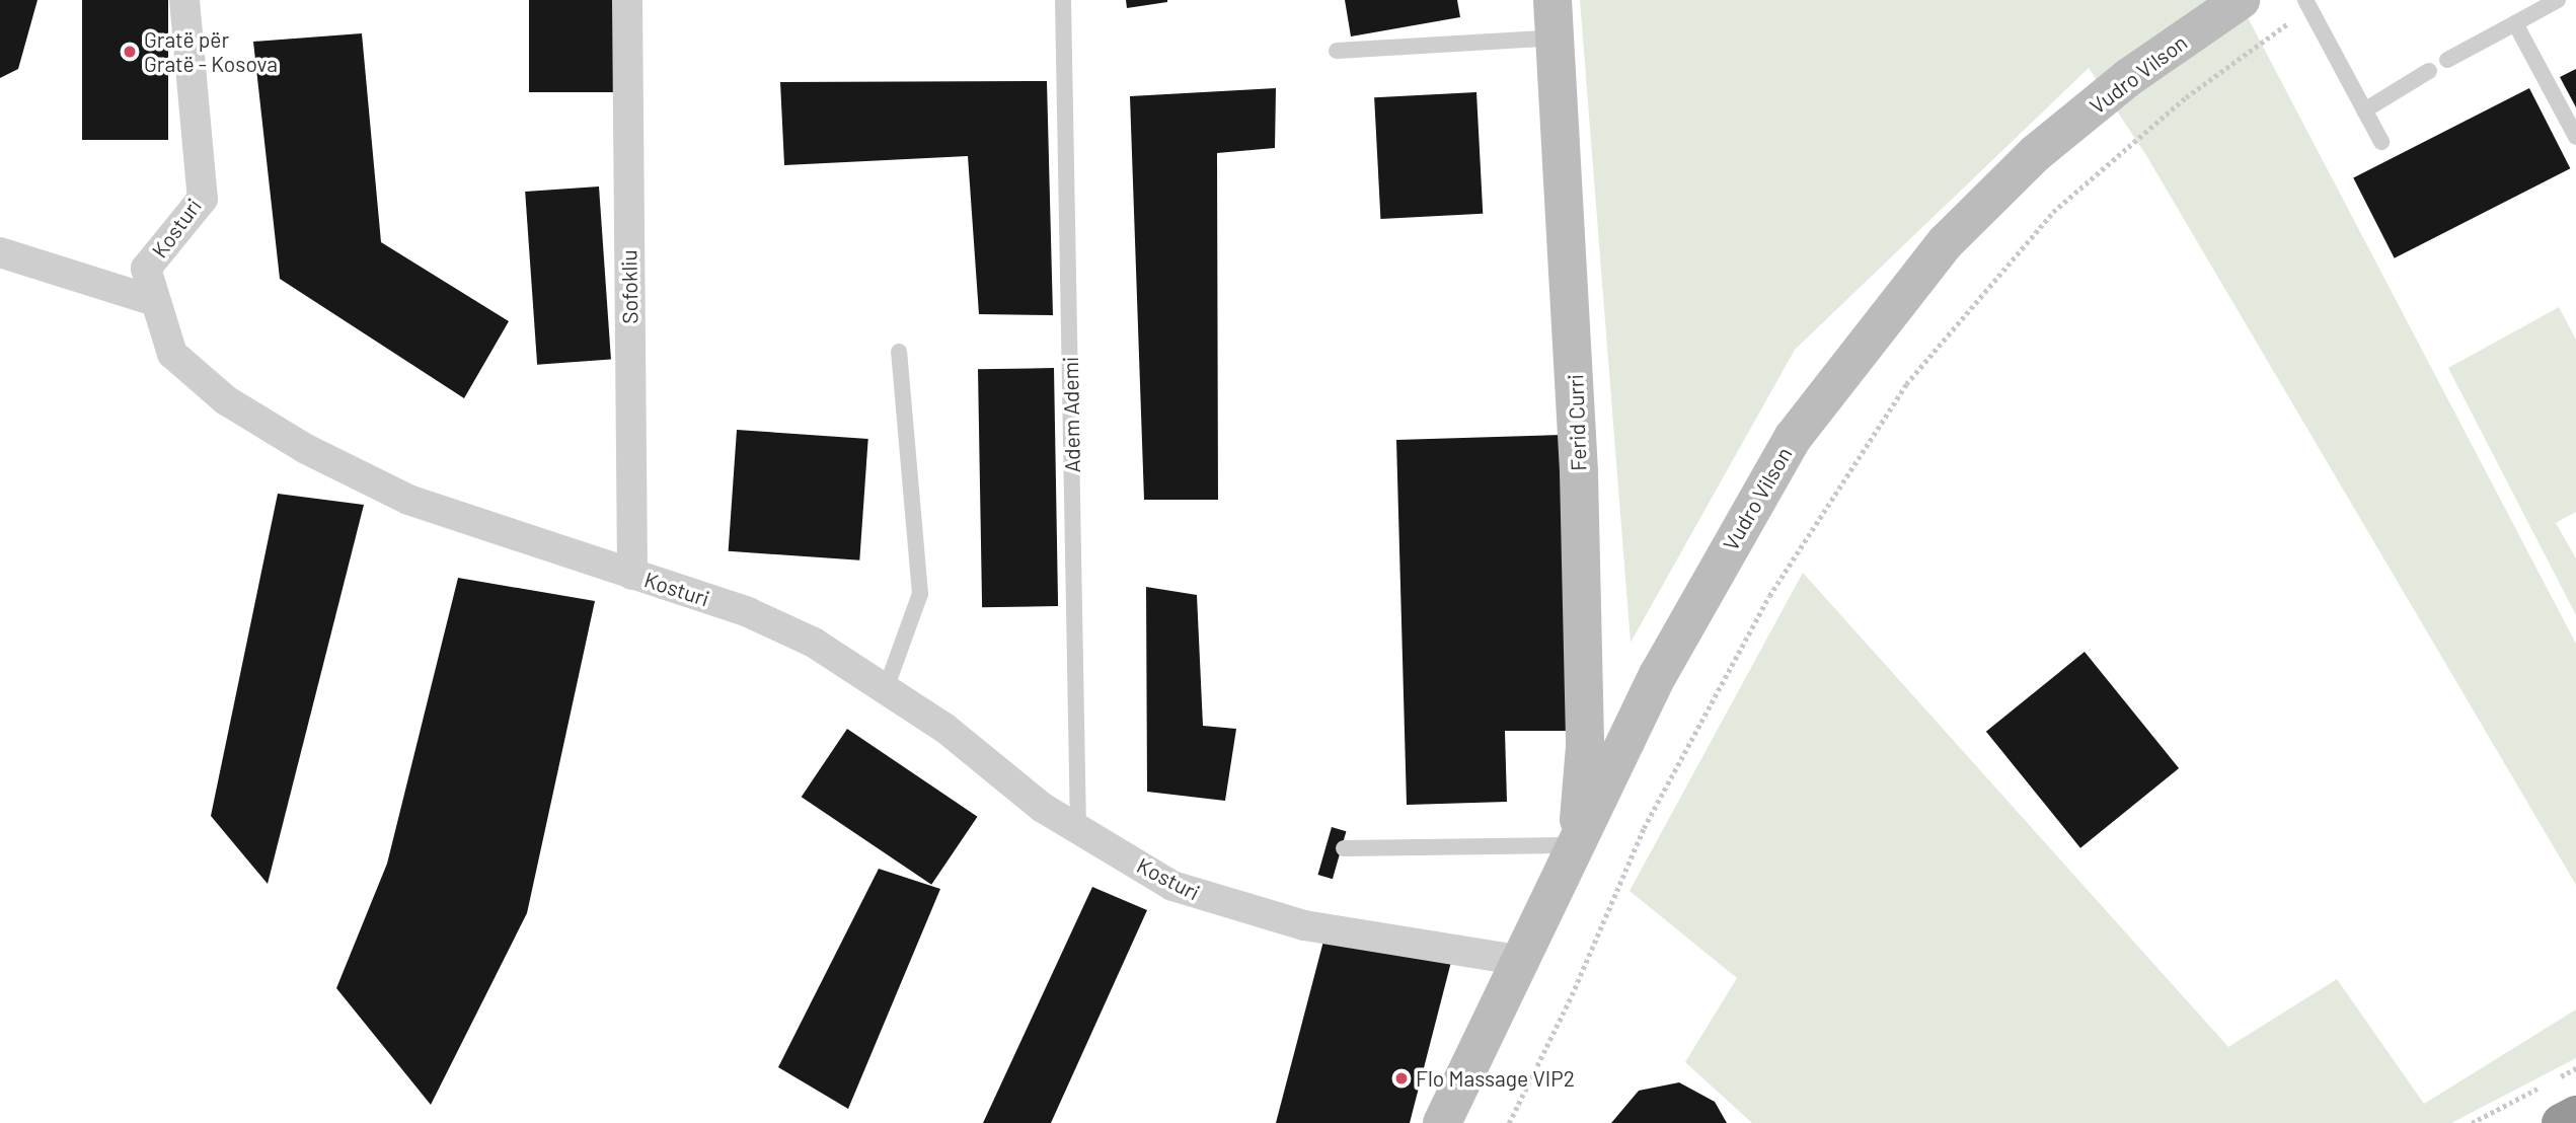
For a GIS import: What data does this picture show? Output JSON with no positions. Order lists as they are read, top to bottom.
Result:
{
  "streets": {
    "main road": ["Vudro Vilson", "Ferid Curri"],
    "street": ["Kosturi", "Sofokliu"],
    "lane": ["Adem Ademi"]
  },
  "crossings": [
    ["Vudro Vilson", "Kosturi"],
    ["Vudro Vilson", "Ferid Curri"],
    ["Kosturi", "Sofokliu"],
    ["Kosturi", "Adem Ademi"]
  ],
  "places": ["Gratë për Gratë - Kosova", "Flo Massage VIP2"]
}
